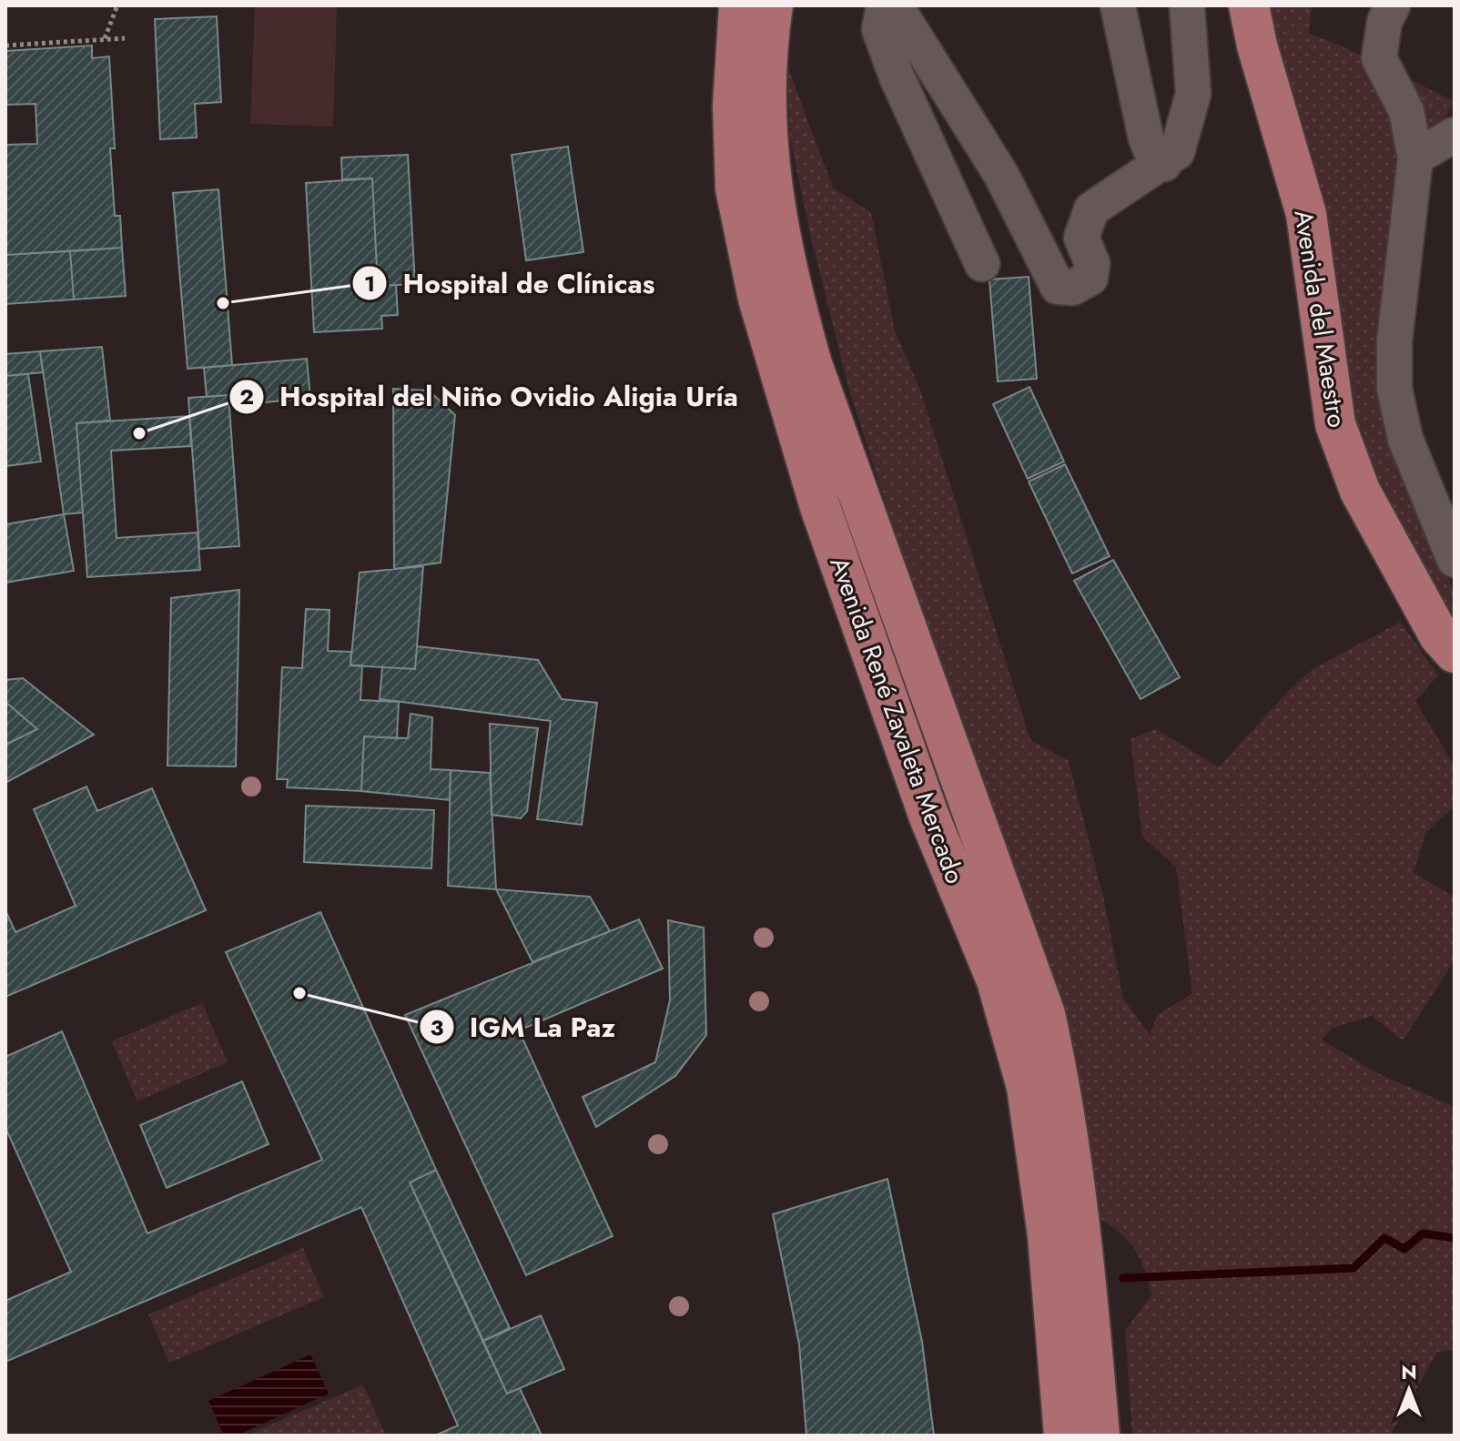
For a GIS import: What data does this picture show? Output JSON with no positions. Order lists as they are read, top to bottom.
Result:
{
  "streets": {
    "main road": ["Avenida del Maestro", "Avenida René Zavaleta Mercado"]
  },
  "places": ["Hospital de Clínicas", "Hospital del Niño Ovidio Aligia Uría", "IGM La Paz"],
  "north": "top"
}
